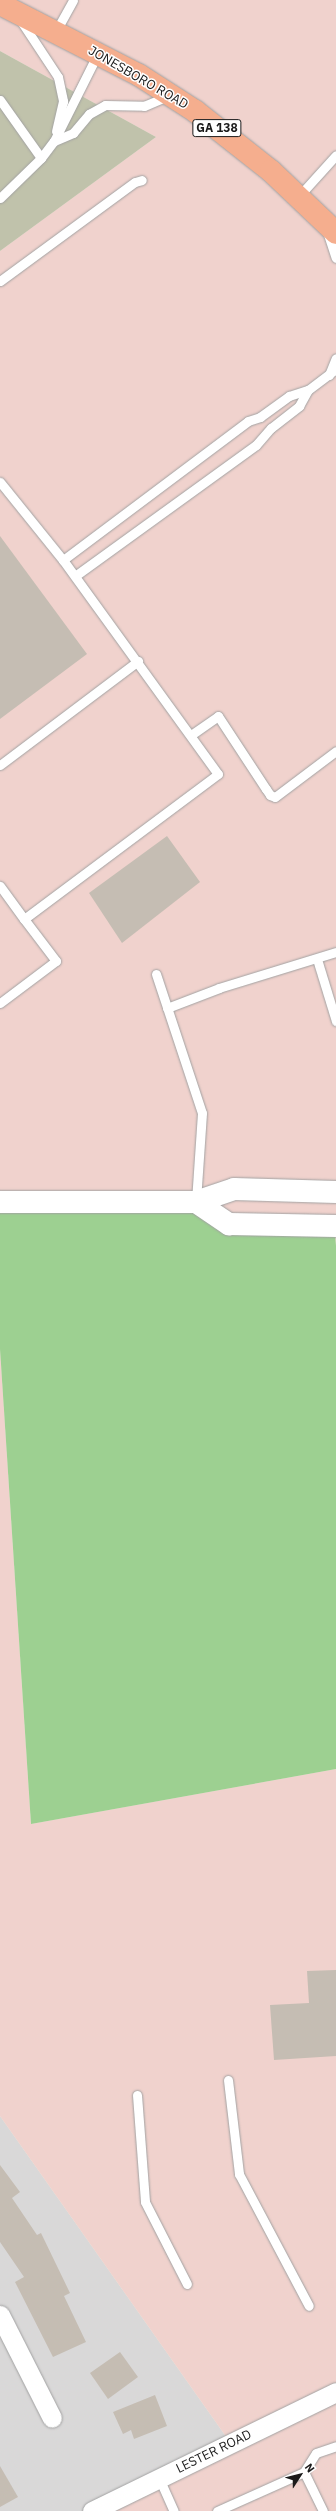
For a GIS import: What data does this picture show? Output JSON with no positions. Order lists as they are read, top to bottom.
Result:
{
  "streets": {
    "highway": ["JONESBORO ROAD", "GA 138"],
    "street": ["LESTER ROAD"]
  },
  "north": "top right"
}
